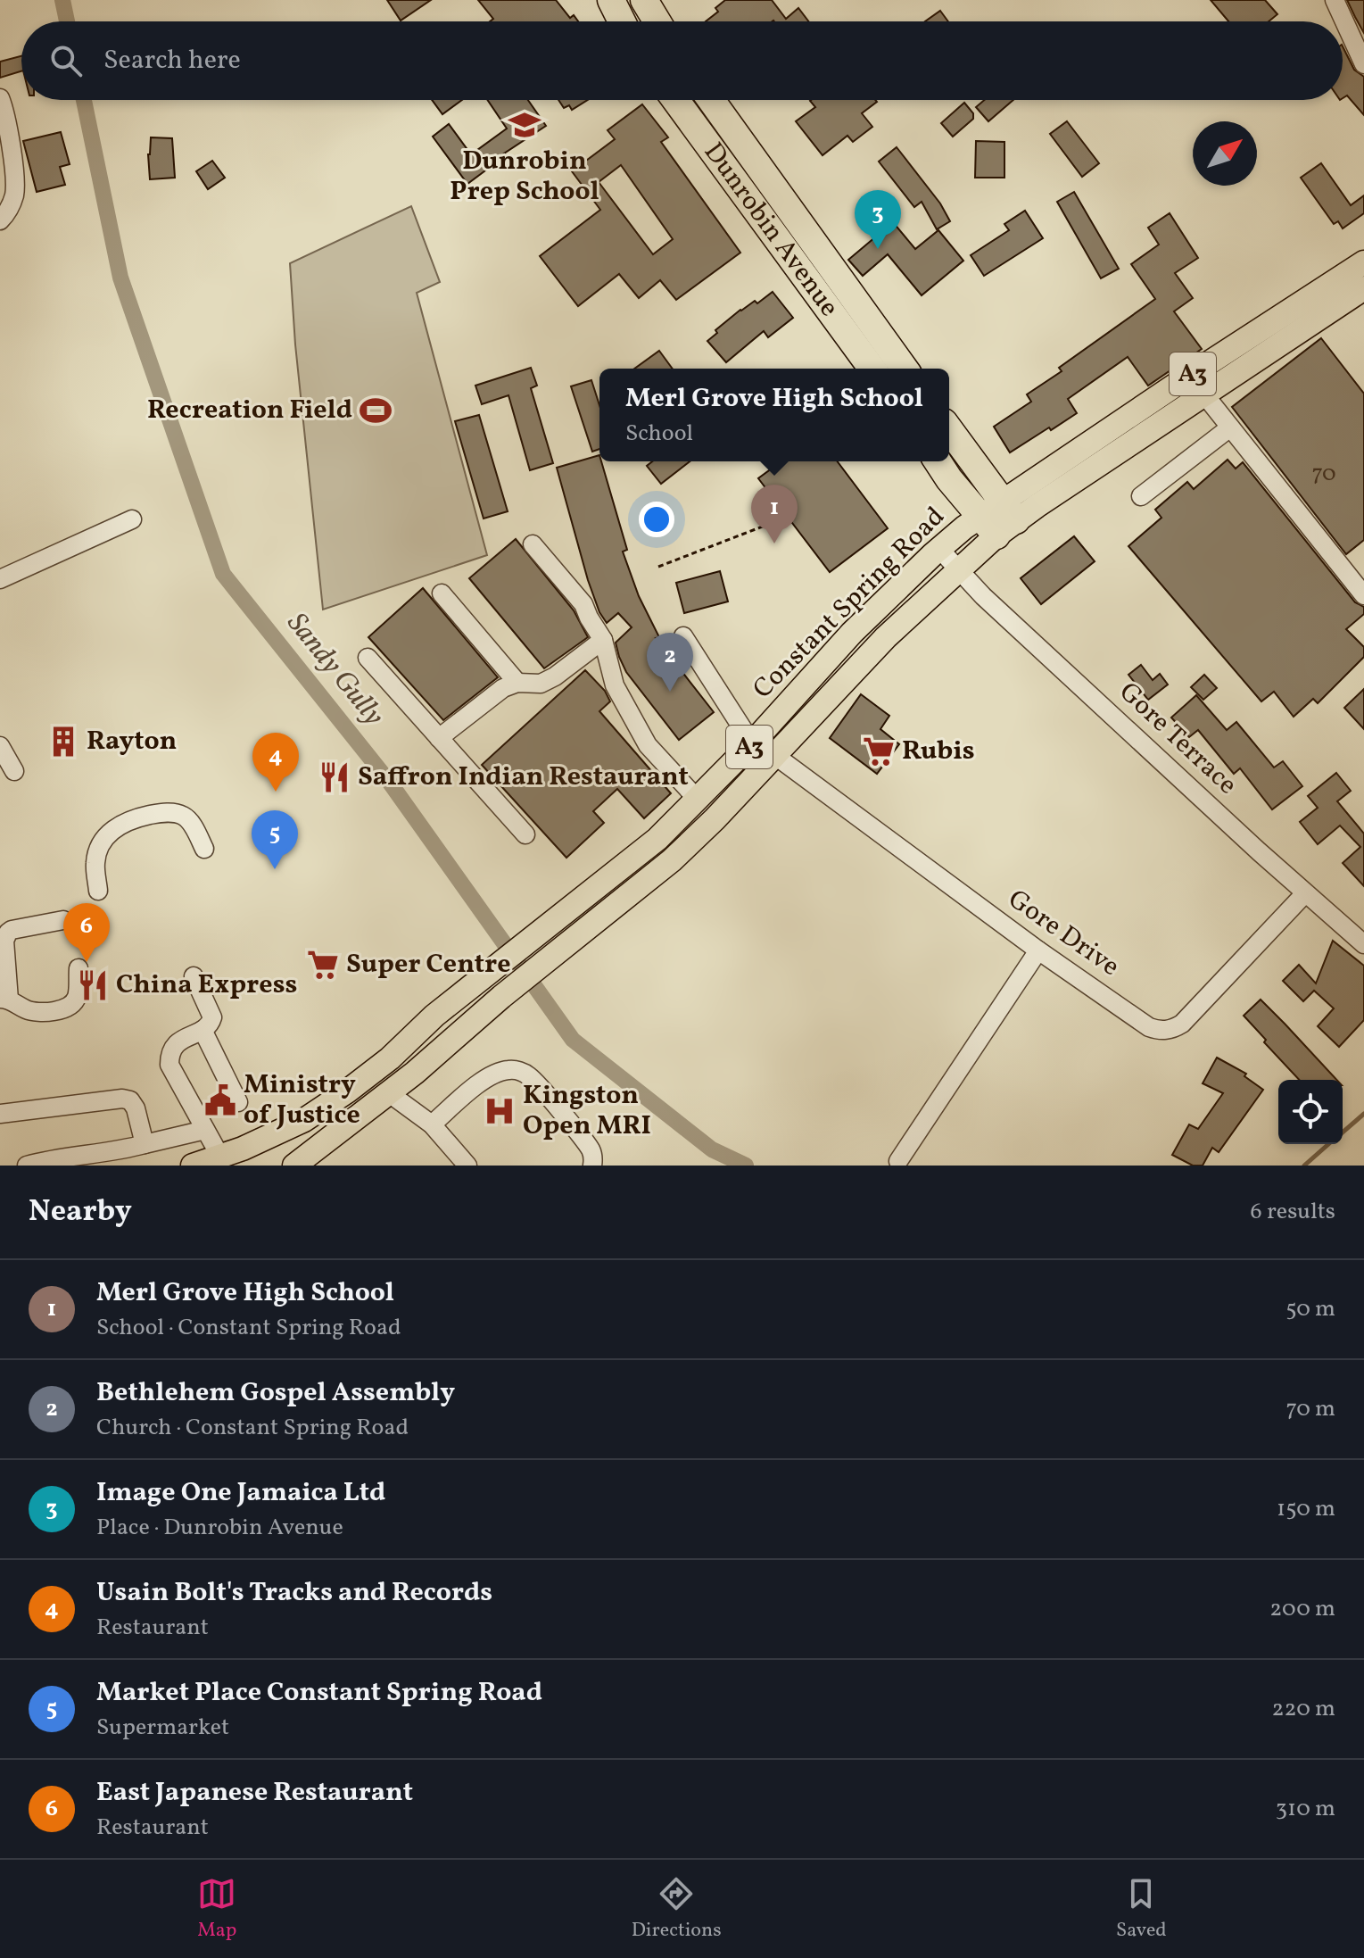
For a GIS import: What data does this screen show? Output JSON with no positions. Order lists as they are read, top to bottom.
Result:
{
  "streets": {
    "highway": ["Dunrobin Avenue"],
    "main road": ["A3", "Constant Spring Road"],
    "street": ["Gore Terrace", "Gore Drive"]
  },
  "crossings": [
    ["A3", "Constant Spring Road"],
    ["Constant Spring Road", "Gore Terrace"],
    ["Constant Spring Road", "Gore Drive"],
    ["Gore Terrace", "Gore Drive"]
  ],
  "water": ["Sandy Gully"],
  "places": {
    "school or university": ["Dunrobin Prep School"],
    "sports": ["Recreation Field"],
    "building": ["Rayton"],
    "supermarket": ["Rubis", "Super Centre"],
    "restaurant": ["Saffron Indian Restaurant", "China Express"],
    "public building": ["Ministry of Justice"],
    "hospital": ["Kingston Open MRI"]
  },
  "house_numbers": ["70"],
  "north": "top right",
  "page": {
    "search": "Search here",
    "pins": [
      "3",
      "1",
      "2",
      "4",
      "5",
      "6"
    ],
    "popup": ["Merl Grove High School", "School"],
    "heading": ["Nearby", "6 results"],
    "list": [
      {
        "mark": "1",
        "name": "Merl Grove High School",
        "note": "School · Constant Spring Road",
        "value": "50 m"
      },
      {
        "mark": "2",
        "name": "Bethlehem Gospel Assembly",
        "note": "Church · Constant Spring Road",
        "value": "70 m"
      },
      {
        "mark": "3",
        "name": "Image One Jamaica Ltd",
        "note": "Place · Dunrobin Avenue",
        "value": "150 m"
      },
      {
        "mark": "4",
        "name": "Usain Bolt's Tracks and Records",
        "note": "Restaurant",
        "value": "200 m"
      },
      {
        "mark": "5",
        "name": "Market Place Constant Spring Road",
        "note": "Supermarket",
        "value": "220 m"
      },
      {
        "mark": "6",
        "name": "East Japanese Restaurant",
        "note": "Restaurant",
        "value": "310 m"
      }
    ],
    "nav": ["Map", "Directions", "Saved"]
  }
}
